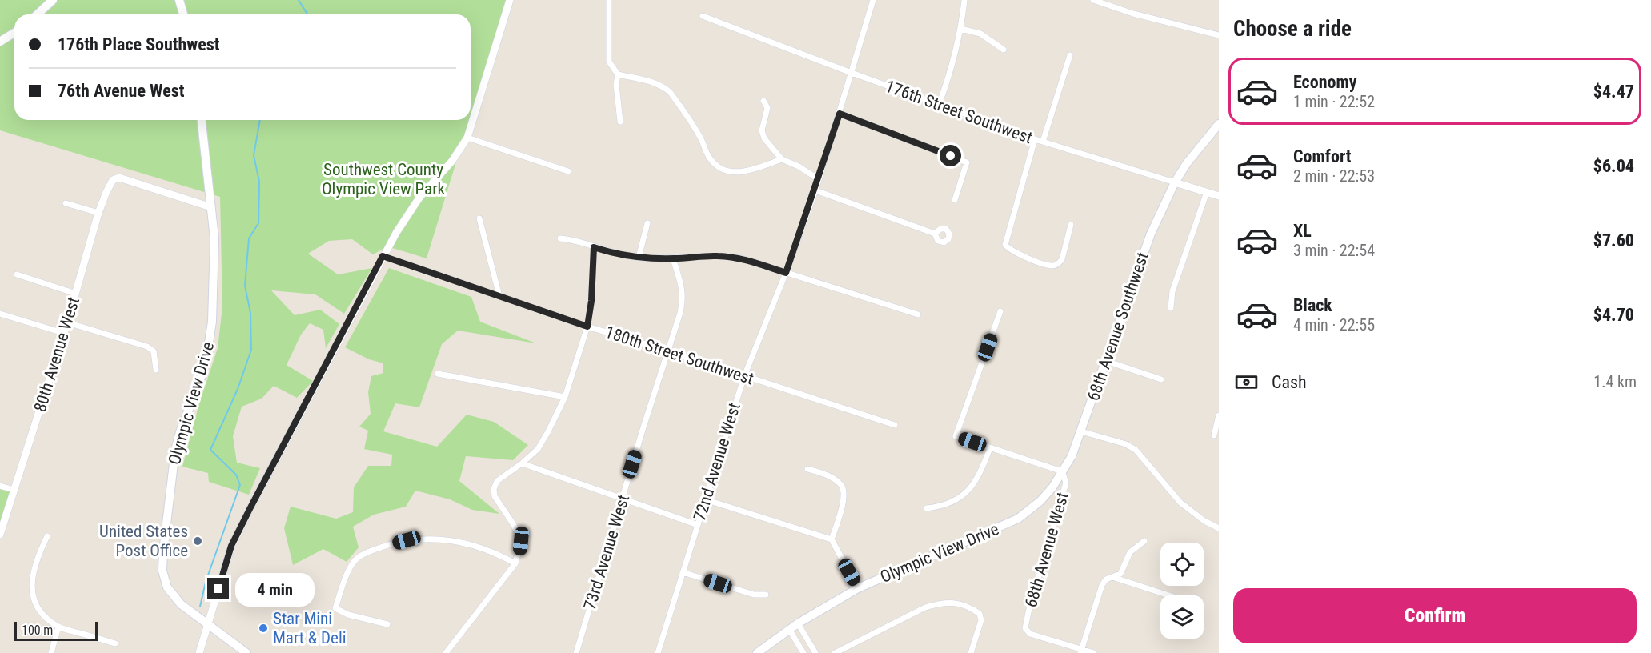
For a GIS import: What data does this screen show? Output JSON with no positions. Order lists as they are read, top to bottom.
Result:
{
  "streets": {
    "main road": ["68th Avenue Southwest", "Olympic View Drive"],
    "street": [
      "176th Street Southwest",
      "80th Avenue West",
      "180th Street Southwest",
      "72nd Avenue West",
      "68th Avenue West",
      "73rd Avenue West"
    ]
  },
  "crossings": [
    ["176th Street Southwest", "68th Avenue Southwest"],
    ["176th Street Southwest", "72nd Avenue West"],
    ["68th Avenue Southwest", "Olympic View Drive"],
    ["68th Avenue Southwest", "68th Avenue West"],
    ["80th Avenue West", "Olympic View Drive"],
    ["180th Street Southwest", "72nd Avenue West"],
    ["180th Street Southwest", "73rd Avenue West"],
    ["Olympic View Drive", "68th Avenue West"]
  ],
  "parks": ["Southwest County Olympic View Park"],
  "places": ["United States Post Office", "Star Mini Mart & Deli"],
  "scale_bar": "100 m",
  "page": {
    "heading": "Choose a ride",
    "banner": ["176th Place Southwest", "76th Avenue West"],
    "list": [
      {
        "name": "Economy",
        "note": "1 min · 22:52",
        "value": "$4.47"
      },
      {
        "name": "Comfort",
        "note": "2 min · 22:53",
        "value": "$6.04"
      },
      {
        "name": "XL",
        "note": "3 min · 22:54",
        "value": "$7.60"
      },
      {
        "name": "Black",
        "note": "4 min · 22:55",
        "value": "$4.70"
      }
    ],
    "pay": ["Cash", "1.4 km"],
    "bubble": "4 min",
    "buttons": "Confirm",
    "scale": "100 m"
  }
}
